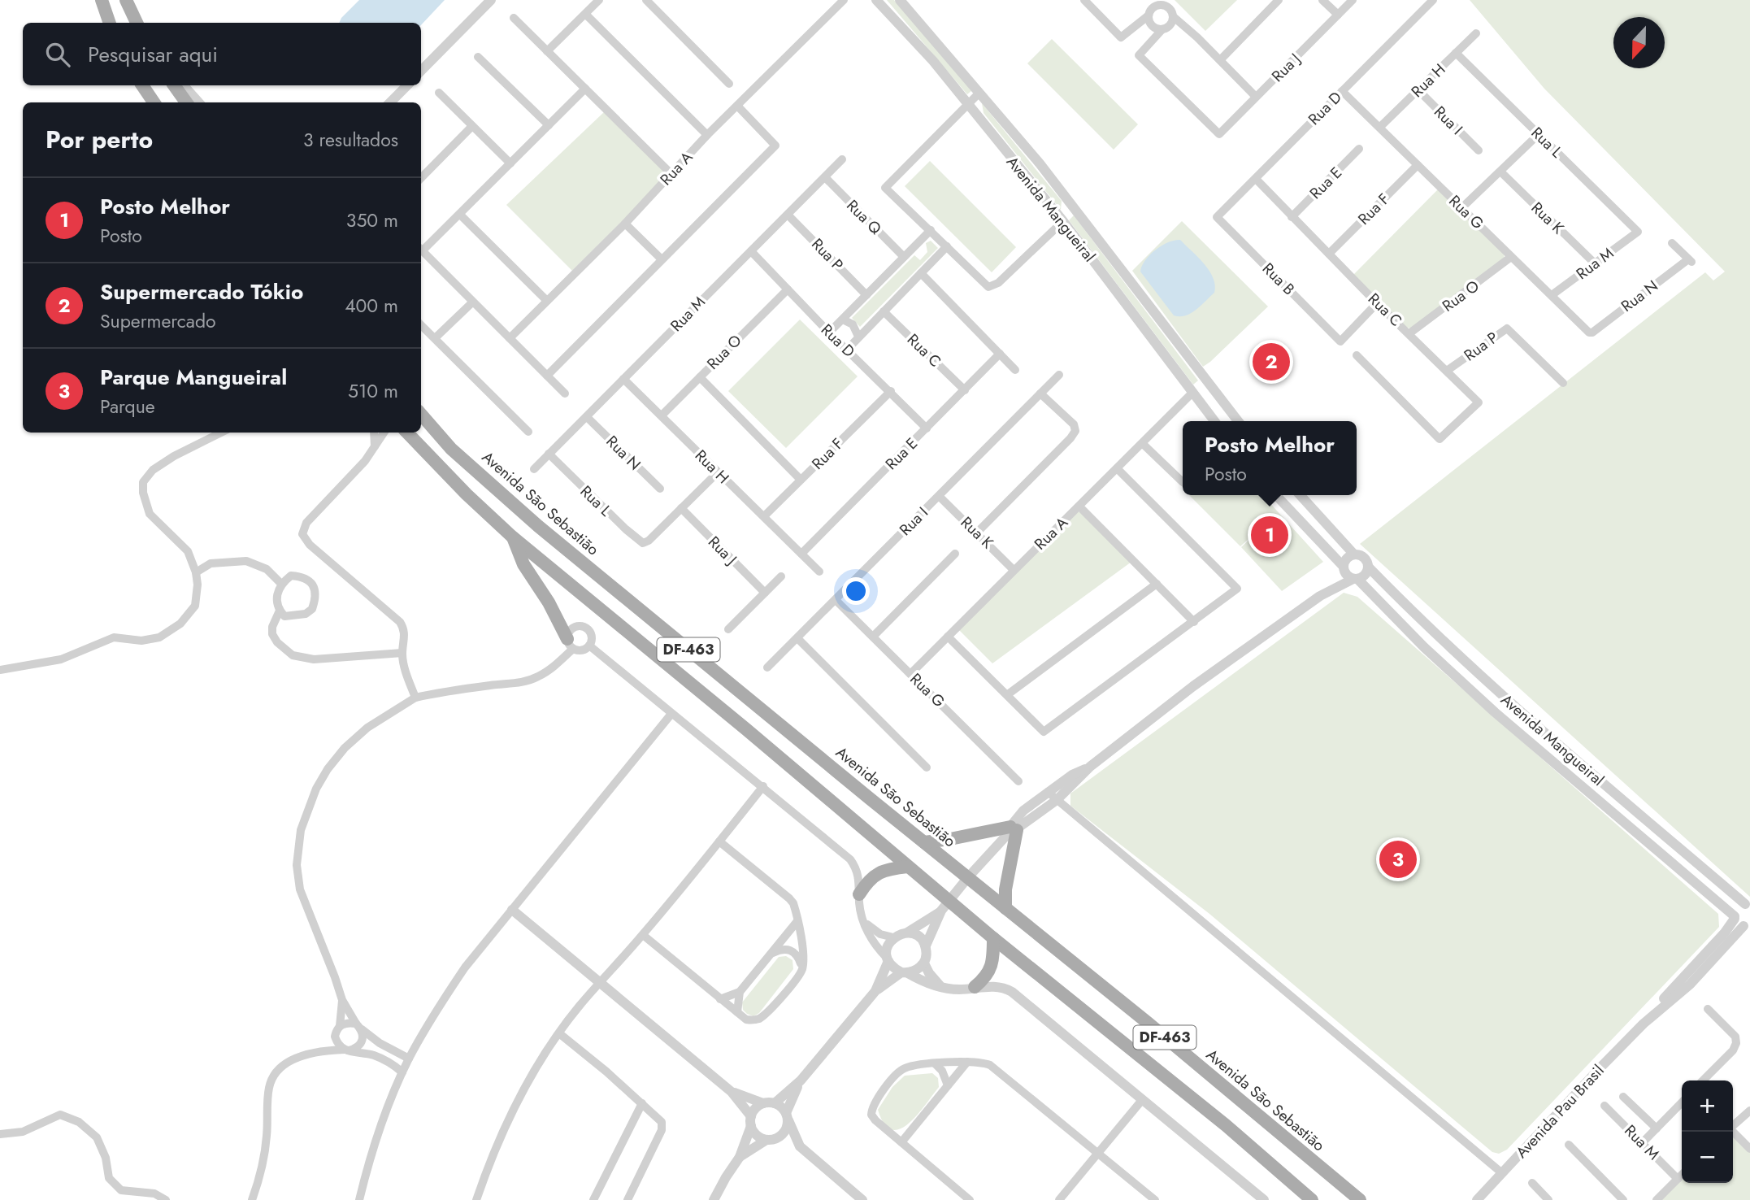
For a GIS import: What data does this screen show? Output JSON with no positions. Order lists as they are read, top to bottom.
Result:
{
  "streets": {
    "main road": ["Avenida São Sebastião", "DF-463"],
    "street": [
      "Rua J",
      "Rua H",
      "Rua D",
      "Rua I",
      "Rua L",
      "Rua A",
      "Rua E",
      "Avenida Mangueiral",
      "Rua F",
      "Rua G",
      "Rua Q",
      "Rua K",
      "Rua P",
      "Rua M",
      "Rua B",
      "Rua O",
      "Rua N",
      "Rua C",
      "Avenida Pau Brasil"
    ]
  },
  "crossings": [
    ["Rua J", "Rua L"],
    ["Rua H", "Rua I"],
    ["Rua H", "Rua L"],
    ["Rua H", "Rua E"],
    ["Rua H", "Rua F"],
    ["Rua H", "Rua G"],
    ["Rua H", "Rua M"],
    ["Rua H", "Rua O"],
    ["Rua D", "Rua E"],
    ["Rua D", "Rua F"],
    ["Rua D", "Rua G"],
    ["Rua D", "Rua M"],
    ["Rua D", "Rua B"],
    ["Rua D", "Rua O"],
    ["Rua D", "Rua C"],
    ["Rua I", "Rua G"],
    ["Rua I", "Rua K"],
    ["Rua L", "Rua M"],
    ["Rua A", "Avenida Mangueiral"],
    ["Rua A", "Rua G"],
    ["Rua A", "Rua K"],
    ["Rua E", "Rua C"],
    ["Avenida Mangueiral", "Avenida Pau Brasil"],
    ["Rua F", "Rua G"],
    ["Rua F", "Rua C"],
    ["Rua G", "Rua M"],
    ["Rua G", "Rua O"],
    ["Rua G", "Rua N"],
    ["Rua Q", "Rua M"],
    ["Rua K", "Rua M"],
    ["Rua P", "Rua M"],
    ["Rua P", "Rua C"],
    ["Rua M", "Rua N"],
    ["Rua B", "Rua C"],
    ["Rua O", "Rua C"]
  ],
  "north": "bottom",
  "page": {
    "search": "Pesquisar aqui",
    "heading": ["Por perto", "3 resultados"],
    "list": [
      {
        "mark": "1",
        "name": "Posto Melhor",
        "note": "Posto",
        "value": "350 m"
      },
      {
        "mark": "2",
        "name": "Supermercado Tókio",
        "note": "Supermercado",
        "value": "400 m"
      },
      {
        "mark": "3",
        "name": "Parque Mangueiral",
        "note": "Parque",
        "value": "510 m"
      }
    ],
    "pins": ["2", "1", "3"],
    "popup": ["Posto Melhor", "Posto"],
    "map_buttons": ["+", "−"]
  }
}
